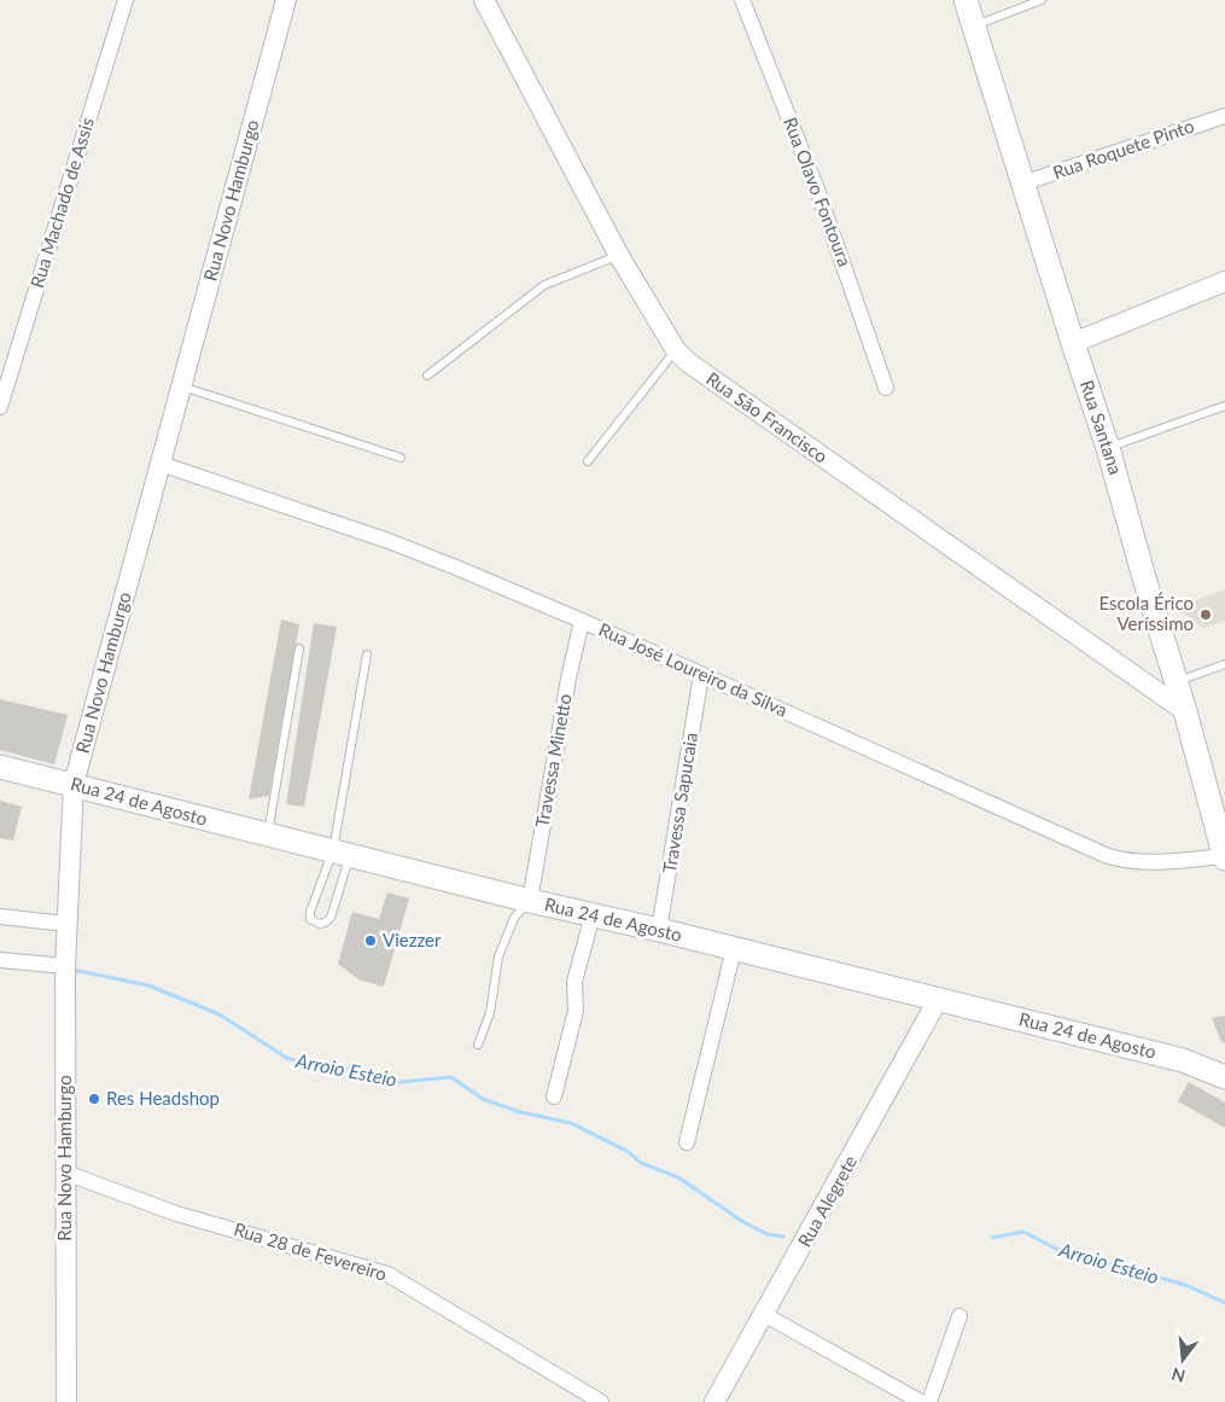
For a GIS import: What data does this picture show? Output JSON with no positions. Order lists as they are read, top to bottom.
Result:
{
  "streets": {
    "main road": ["Rua Santana", "Rua 24 de Agosto"],
    "street": [
      "Rua Roquete Pinto",
      "Rua Olavo Fontoura",
      "Rua Novo Hamburgo",
      "Rua Machado de Assis",
      "Rua São Francisco",
      "Rua José Loureiro da Silva",
      "Travessa Minetto",
      "Travessa Sapucaia",
      "Rua Alegrete",
      "Rua 28 de Fevereiro"
    ]
  },
  "crossings": [
    ["Rua Roquete Pinto", "Rua Santana"],
    ["Rua Novo Hamburgo", "Rua José Loureiro da Silva"],
    ["Rua Novo Hamburgo", "Rua 24 de Agosto"],
    ["Rua Novo Hamburgo", "Rua 28 de Fevereiro"],
    ["Rua São Francisco", "Rua Santana"],
    ["Rua Santana", "Rua José Loureiro da Silva"],
    ["Rua José Loureiro da Silva", "Travessa Minetto"],
    ["Rua José Loureiro da Silva", "Travessa Sapucaia"],
    ["Travessa Minetto", "Rua 24 de Agosto"],
    ["Rua 24 de Agosto", "Travessa Sapucaia"],
    ["Rua 24 de Agosto", "Rua Alegrete"]
  ],
  "water": ["Arroio Esteio"],
  "places": ["Escola Érico Veríssimo", "Viezzer", "Res Headshop"],
  "north": "bottom"
}
